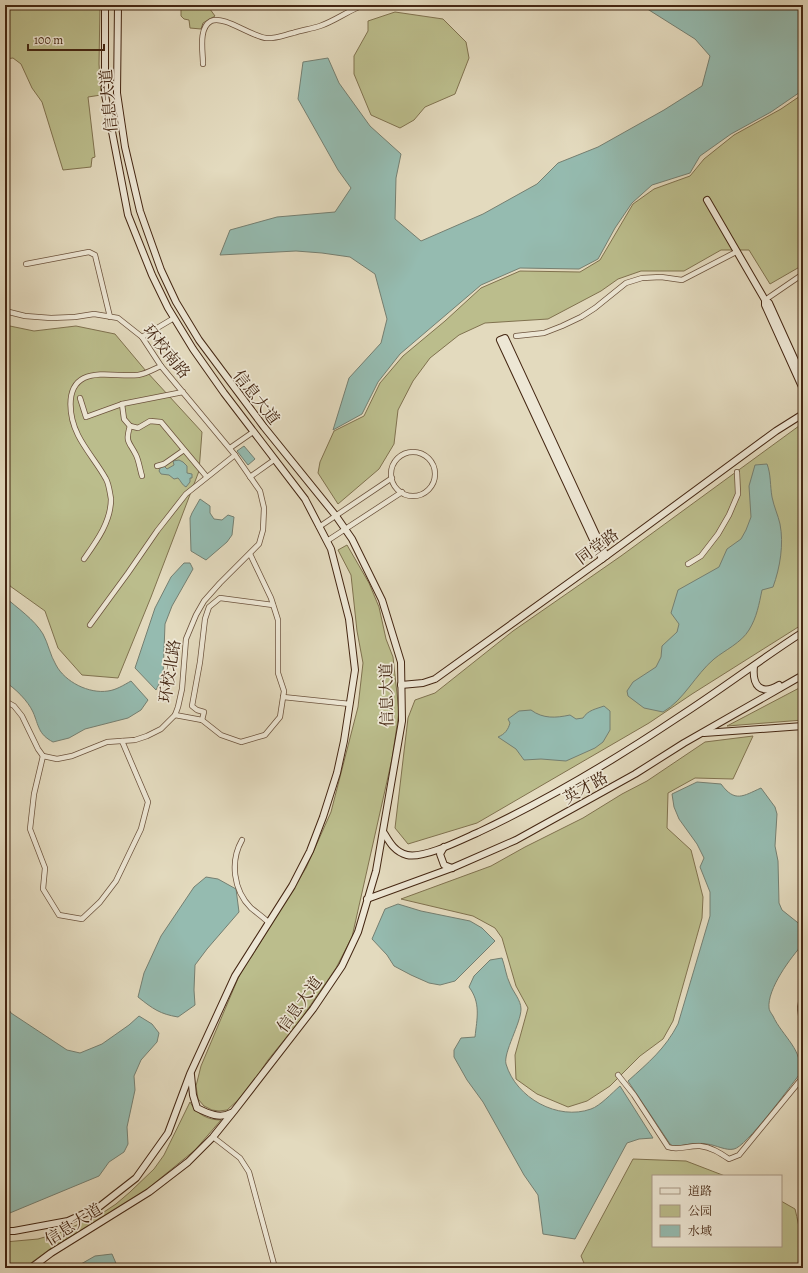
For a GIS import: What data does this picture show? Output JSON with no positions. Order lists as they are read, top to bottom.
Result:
{
  "streets": {
    "main road": ["信息大道", "同堂路", "英才路"],
    "street": ["环校南路", "环校北路"]
  },
  "crossings": [
    ["信息大道", "同堂路"],
    ["信息大道", "英才路"],
    ["环校南路", "环校北路"]
  ],
  "legend": ["道路", "公园", "水域"],
  "scale_bar": "100 m"
}
